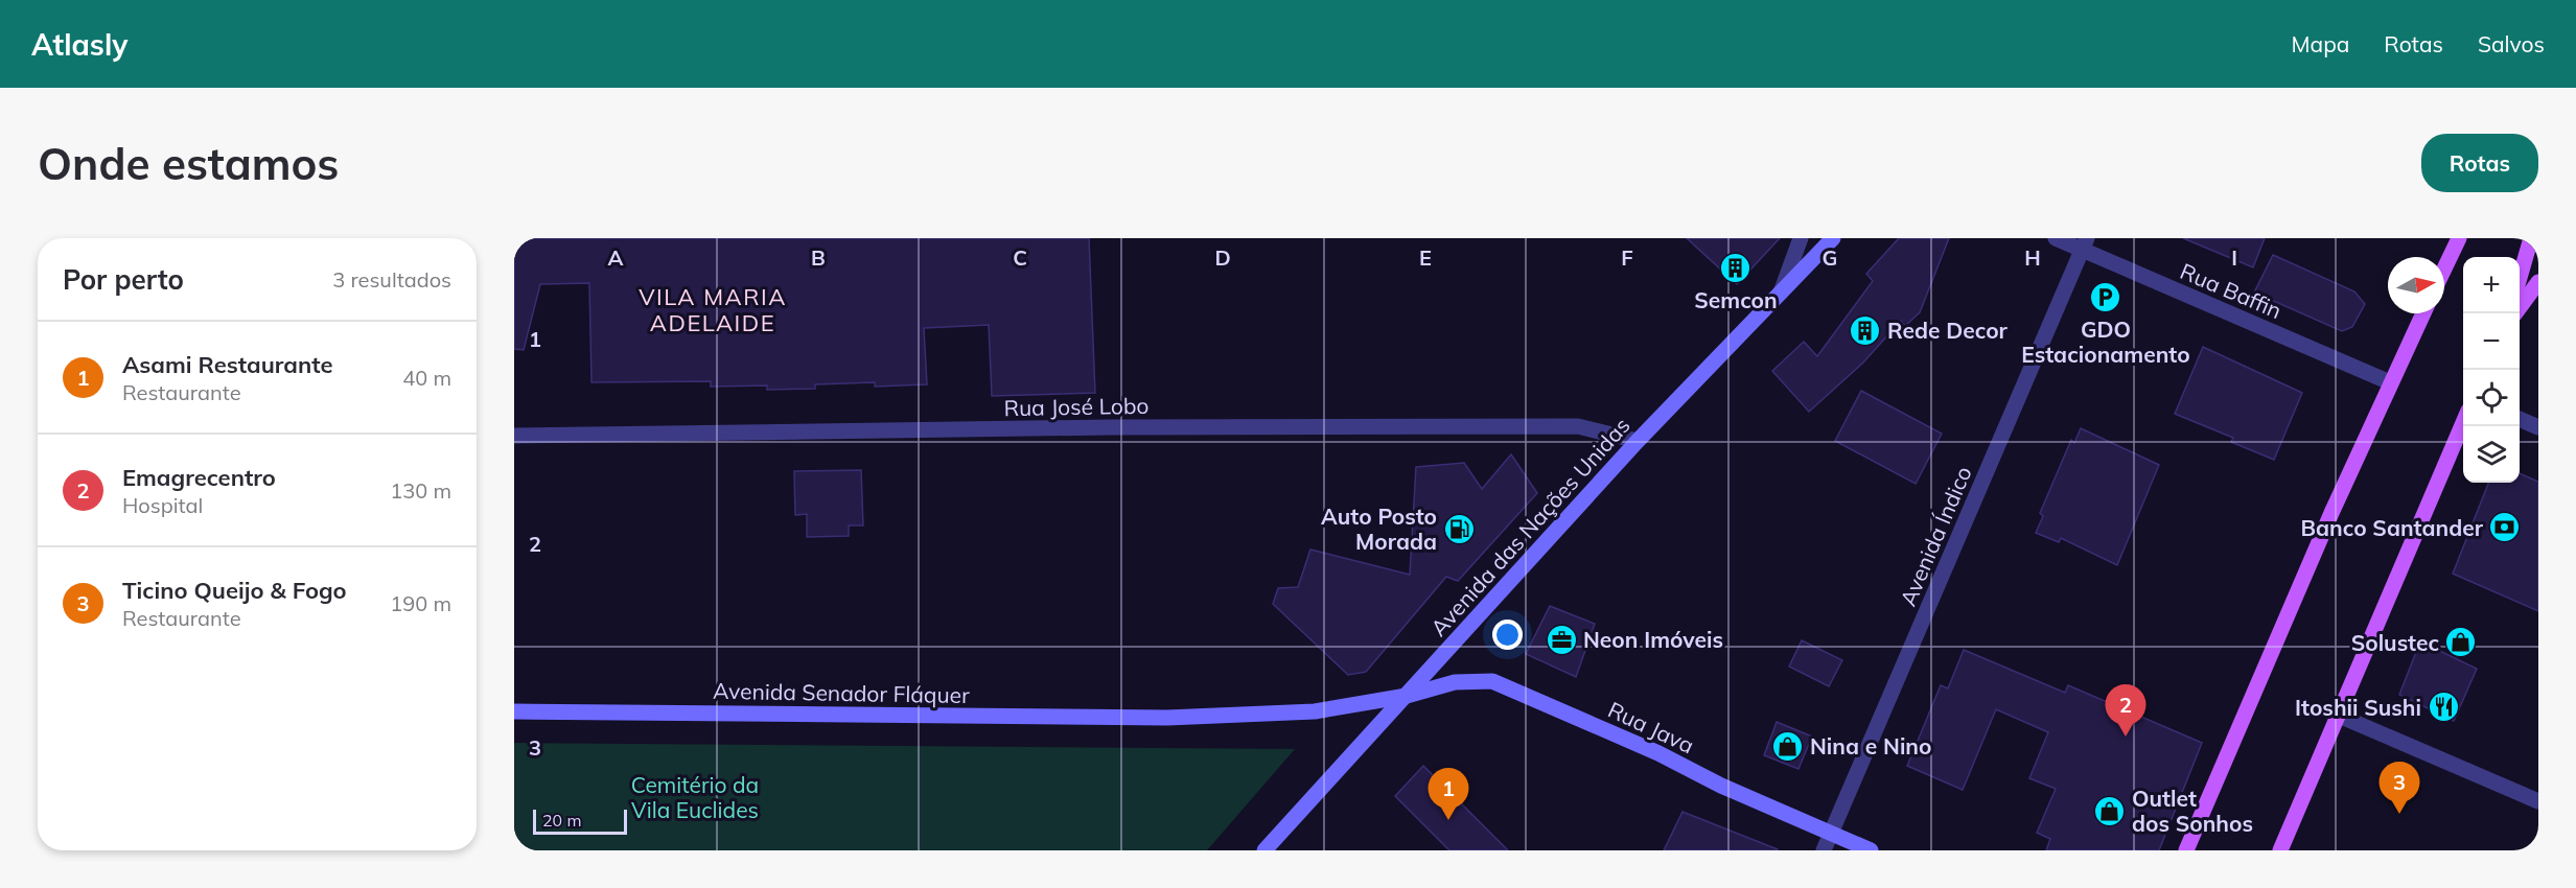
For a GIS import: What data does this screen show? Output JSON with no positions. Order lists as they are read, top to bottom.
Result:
{
  "streets": {
    "street": [
      "Rua Baffin",
      "Rua José Lobo",
      "Avenida das Nações Unidas",
      "Avenida Índico",
      "Avenida Senador Fláquer",
      "Rua Java"
    ]
  },
  "crossings": [
    ["Rua Baffin", "Avenida Índico"],
    ["Rua José Lobo", "Avenida das Nações Unidas"],
    ["Avenida das Nações Unidas", "Rua Java"],
    ["Avenida Índico", "Rua Java"],
    ["Avenida Senador Fláquer", "Rua Java"]
  ],
  "districts": ["VILA MARIA ADELAIDE"],
  "parks": ["Cemitério da Vila Euclides"],
  "places": {
    "building": ["Semcon", "Rede Decor"],
    "parking": ["GDO Estacionamento"],
    "bank": ["Banco Santander"],
    "fuel station": ["Auto Posto Morada"],
    "office": ["Neon Imóveis"],
    "shop": ["Solustec", "Nina e Nino", "Outlet dos Sonhos"],
    "restaurant": ["Itoshii Sushi"]
  },
  "scale_bar": "20 m",
  "north": "right",
  "page": {
    "header": "Atlasly",
    "nav": ["Mapa", "Rotas", "Salvos"],
    "buttons": "Rotas",
    "title": "Onde estamos",
    "heading": ["Por perto", "3 resultados"],
    "map_buttons": ["+", "−"],
    "list": [
      {
        "mark": "1",
        "name": "Asami Restaurante",
        "note": "Restaurante",
        "value": "40 m"
      },
      {
        "mark": "2",
        "name": "Emagrecentro",
        "note": "Hospital",
        "value": "130 m"
      },
      {
        "mark": "3",
        "name": "Ticino Queijo & Fogo",
        "note": "Restaurante",
        "value": "190 m"
      }
    ],
    "pins": ["2", "3", "1"],
    "scale": "20 m"
  },
  "grid": {
    "columns": [
      "A",
      "B",
      "C",
      "D",
      "E",
      "F",
      "G",
      "H",
      "I"
    ],
    "rows": ["1", "2", "3"]
  }
}
